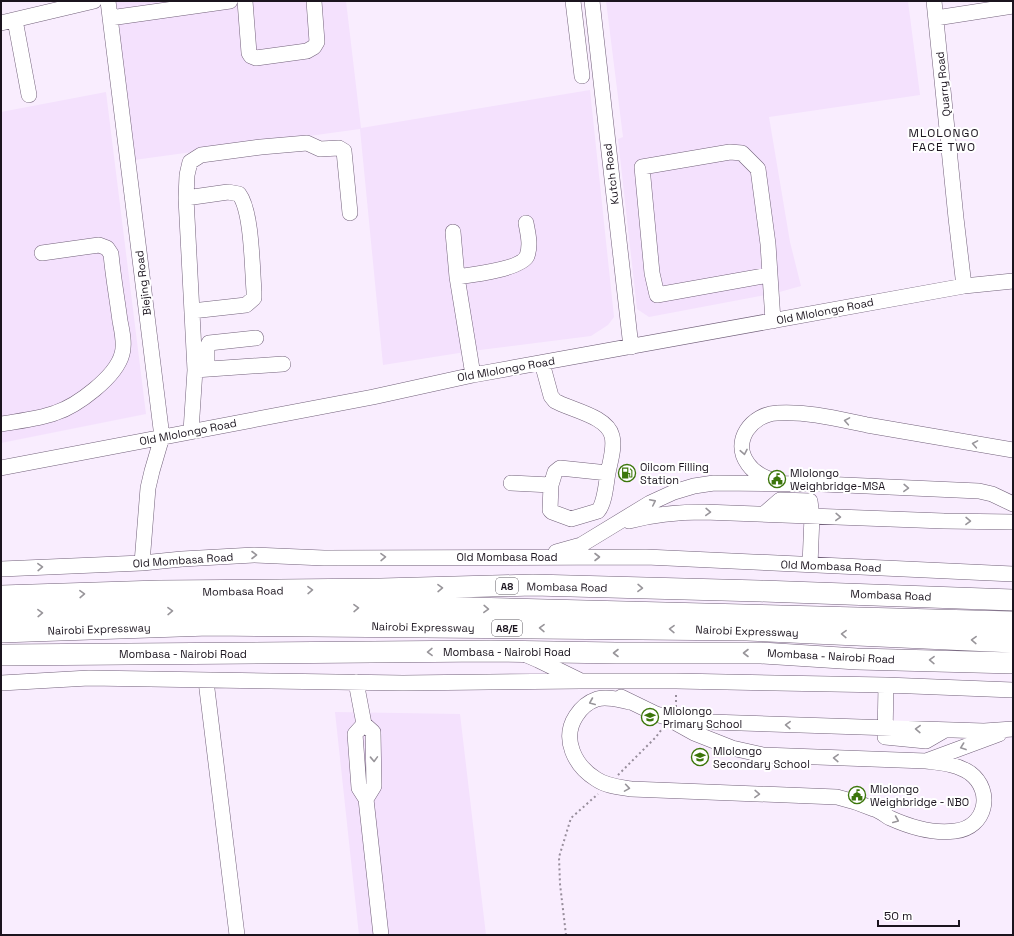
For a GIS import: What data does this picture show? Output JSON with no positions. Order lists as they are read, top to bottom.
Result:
{
  "streets": {
    "highway": [
      "A8",
      "Mombasa Road",
      "Nairobi Expressway",
      "A8/E",
      "Mombasa - Nairobi Road"
    ],
    "street": [
      "Quarry Road",
      "Kutch Road",
      "Biejing Road",
      "Old Mlolongo Road",
      "Old Mombasa Road"
    ]
  },
  "crossings": [
    ["Quarry Road", "Old Mlolongo Road"],
    ["Kutch Road", "Old Mlolongo Road"],
    ["Biejing Road", "Old Mlolongo Road"],
    ["Biejing Road", "Old Mombasa Road"]
  ],
  "one_way": ["Mombasa Road", "Mombasa - Nairobi Road"],
  "districts": ["MLOLONGO FACE TWO"],
  "places": {
    "fuel station": ["Oilcom Filling Station"],
    "public building": ["Mlolongo Weighbridge-MSA", "Mlolongo Weighbridge - NBO"],
    "school or university": ["Mlolongo Primary School", "Mlolongo Secondary School"]
  },
  "scale_bar": "50 m"
}
